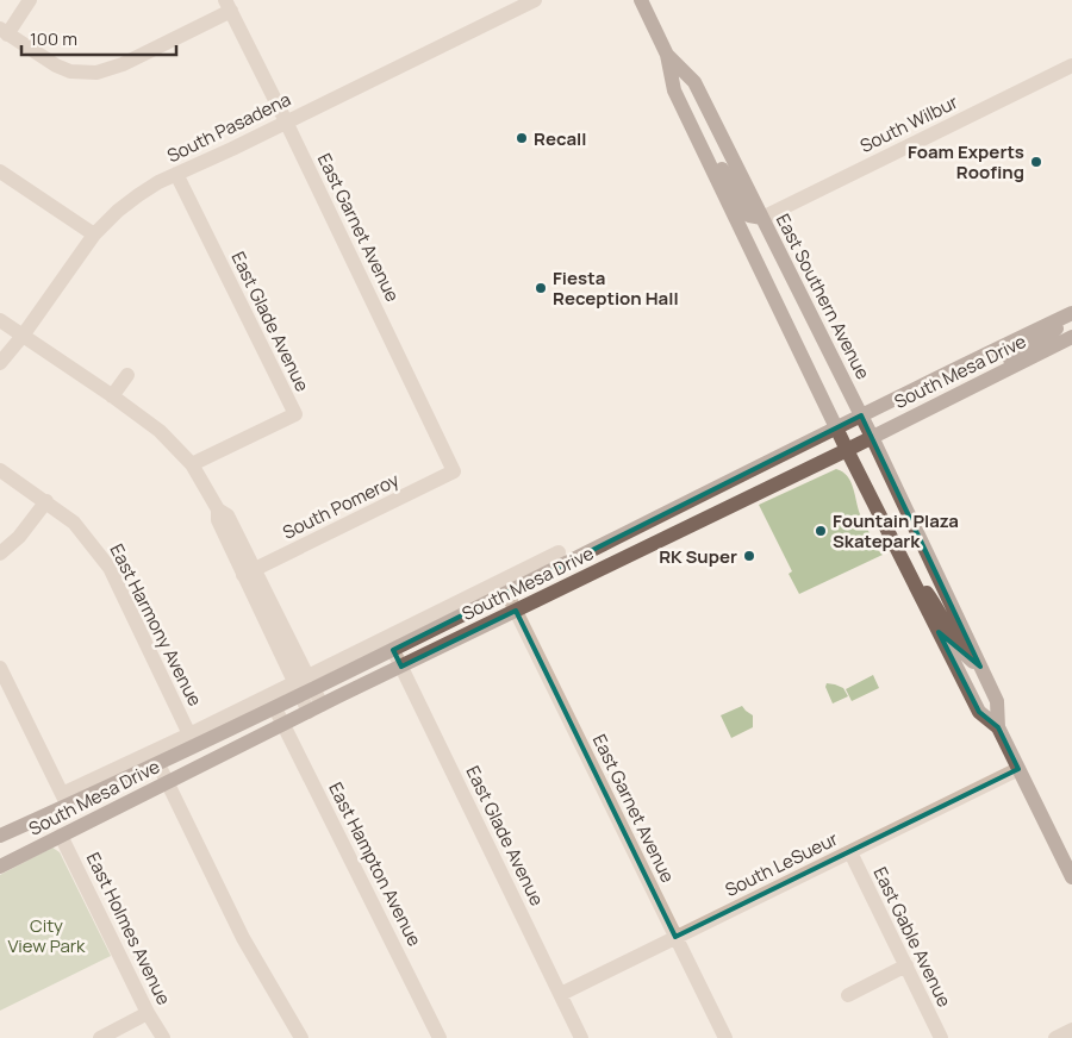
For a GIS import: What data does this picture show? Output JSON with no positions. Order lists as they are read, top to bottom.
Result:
{
  "streets": {
    "main road": ["East Southern Avenue", "South Mesa Drive"],
    "street": [
      "South Wilbur",
      "South Pasadena",
      "East Garnet Avenue",
      "East Glade Avenue",
      "South Pomeroy",
      "East Harmony Avenue",
      "East Hampton Avenue",
      "South LeSueur",
      "East Holmes Avenue",
      "East Gable Avenue"
    ]
  },
  "crossings": [
    ["South Wilbur", "East Southern Avenue"],
    ["South Pasadena", "East Garnet Avenue"],
    ["South Pasadena", "East Glade Avenue"],
    ["East Garnet Avenue", "South Mesa Drive"],
    ["East Garnet Avenue", "South Pomeroy"],
    ["East Garnet Avenue", "South LeSueur"],
    ["East Southern Avenue", "South Mesa Drive"],
    ["East Southern Avenue", "South LeSueur"],
    ["East Glade Avenue", "South Mesa Drive"],
    ["East Glade Avenue", "South LeSueur"],
    ["South Mesa Drive", "East Harmony Avenue"],
    ["South Mesa Drive", "East Hampton Avenue"],
    ["South Mesa Drive", "East Holmes Avenue"],
    ["South LeSueur", "East Gable Avenue"]
  ],
  "parks": ["City View Park"],
  "places": [
    "Recall",
    "Foam Experts Roofing",
    "Fiesta Reception Hall",
    "Fountain Plaza Skatepark",
    "RK Super"
  ],
  "scale_bar": "100 m"
}
